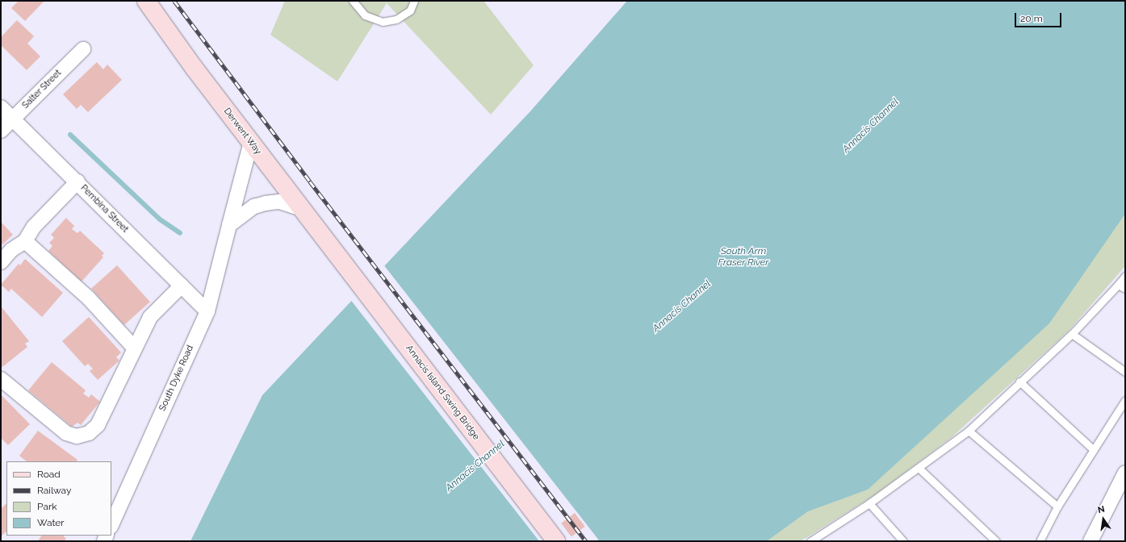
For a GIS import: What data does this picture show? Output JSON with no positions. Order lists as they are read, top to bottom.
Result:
{
  "streets": {
    "main road": ["Derwent Way", "Annacis Island Swing Bridge"],
    "street": ["Salter Street", "Pembina Street", "South Dyke Road"]
  },
  "crossings": [
    ["Salter Street", "Pembina Street"],
    ["Derwent Way", "South Dyke Road"],
    ["Derwent Way", "Annacis Island Swing Bridge"],
    ["Pembina Street", "South Dyke Road"]
  ],
  "water": ["Annacis Channel", "South Arm Fraser River"],
  "legend": [
    "Road",
    "Railway",
    "Park",
    "Water"
  ],
  "scale_bar": "20 m",
  "north": "top"
}
